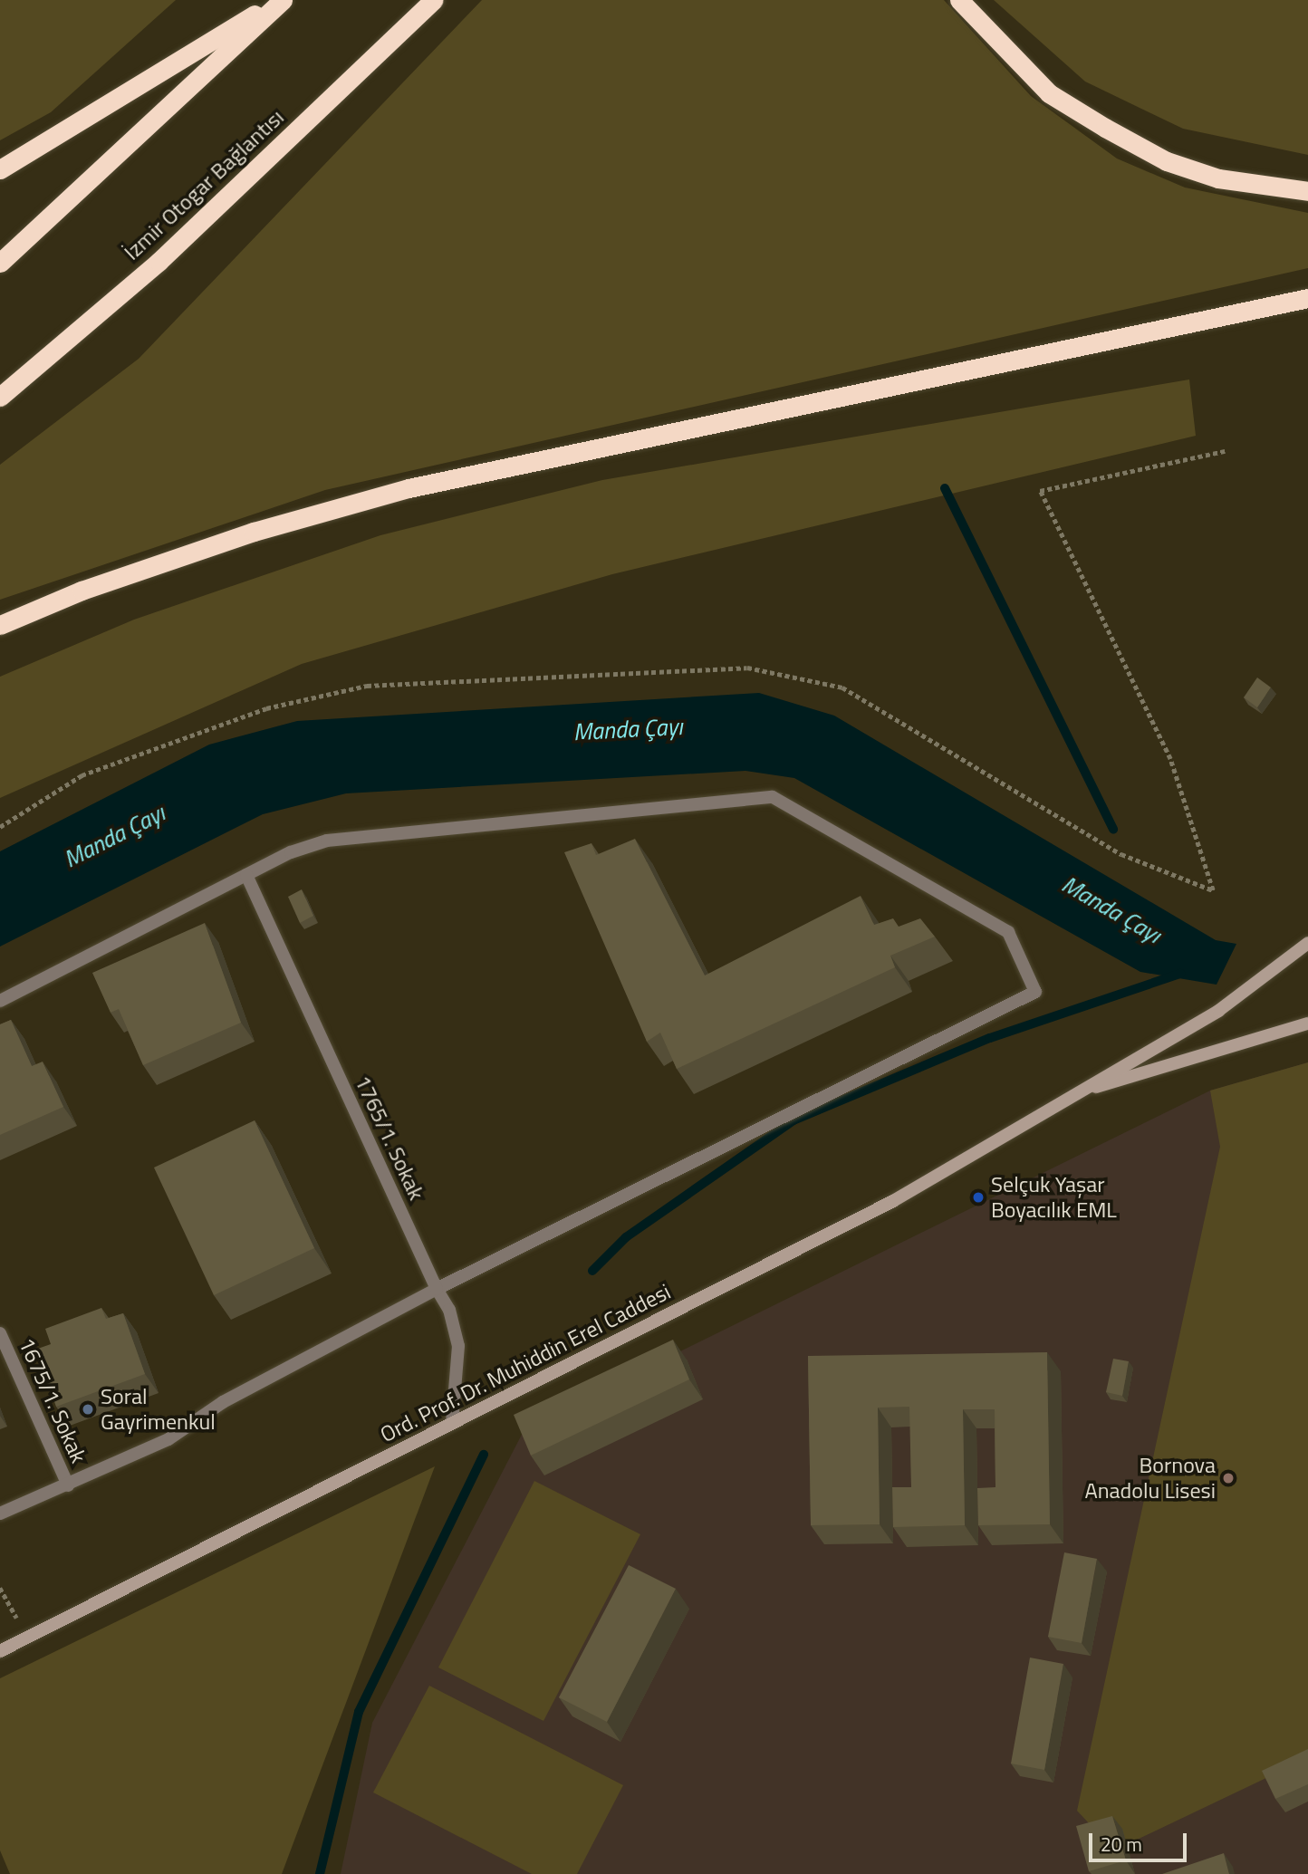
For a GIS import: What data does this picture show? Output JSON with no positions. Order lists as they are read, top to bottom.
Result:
{
  "streets": {
    "highway": ["İzmir Otogar Bağlantısı"],
    "main road": ["Ord. Prof. Dr. Muhiddin Erel Caddesi"],
    "street": ["1765/1. Sokak", "1675/1. Sokak"]
  },
  "crossings": [
    ["1765/1. Sokak", "Ord. Prof. Dr. Muhiddin Erel Caddesi"]
  ],
  "water": ["Manda Çayı"],
  "places": ["Selçuk Yaşar Boyacılık EML", "Soral Gayrimenkul", "Bornova Anadolu Lisesi"],
  "scale_bar": "20 m"
}
